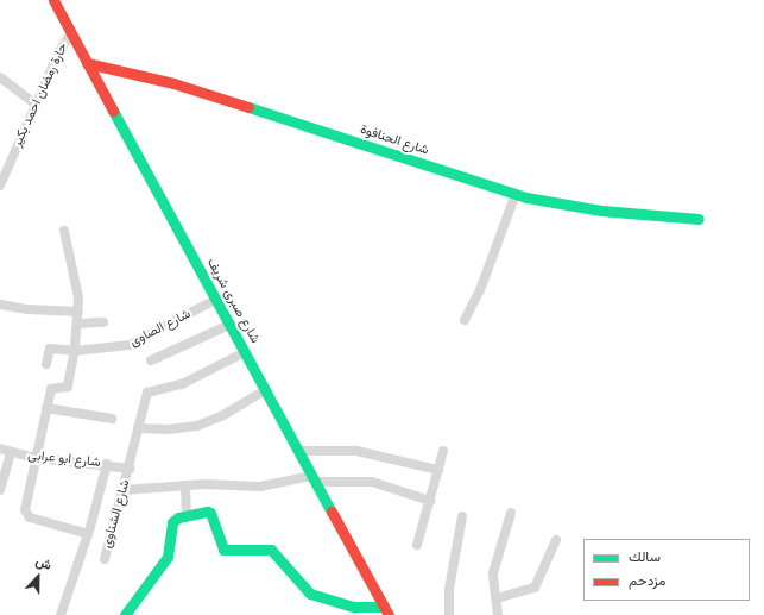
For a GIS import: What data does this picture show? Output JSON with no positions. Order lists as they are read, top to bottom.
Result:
{
  "streets": {
    "street": [
      "حارة رمضان احمد بكير",
      "شارع الحنافوة",
      "شارع صبرى شريف",
      "شارع الصاوى",
      "شارع ابو عرابى",
      "شارع الشناوى"
    ]
  },
  "crossings": [
    ["حارة رمضان احمد بكير", "شارع صبرى شريف"],
    ["شارع الحنافوة", "شارع صبرى شريف"],
    ["شارع صبرى شريف", "شارع الصاوى"],
    ["شارع صبرى شريف", "شارع الشناوى"],
    ["شارع ابو عرابى", "شارع الشناوى"]
  ],
  "legend": ["سالك", "مزدحم"],
  "north": "top"
}
